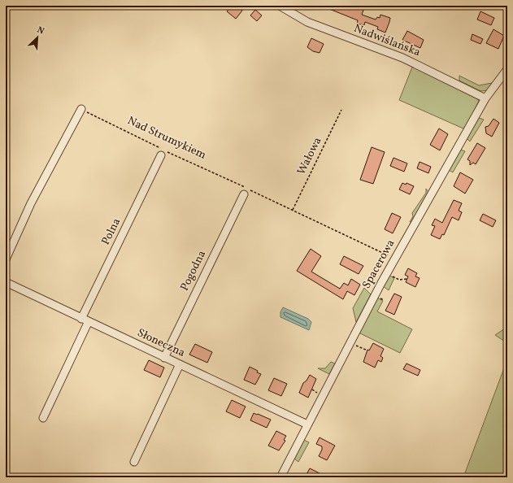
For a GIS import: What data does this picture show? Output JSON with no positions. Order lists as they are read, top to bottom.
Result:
{
  "streets": {
    "street": [
      "Nadwiślańska",
      "Polna",
      "Spacerowa",
      "Pogodna",
      "Słoneczna"
    ],
    "path": ["Nad Strumykiem", "Wałowa"]
  },
  "crossings": [
    ["Nadwiślańska", "Spacerowa"],
    ["Nad Strumykiem", "Wałowa"],
    ["Nad Strumykiem", "Spacerowa"],
    ["Polna", "Słoneczna"],
    ["Spacerowa", "Słoneczna"],
    ["Pogodna", "Słoneczna"]
  ],
  "north": "top right"
}
